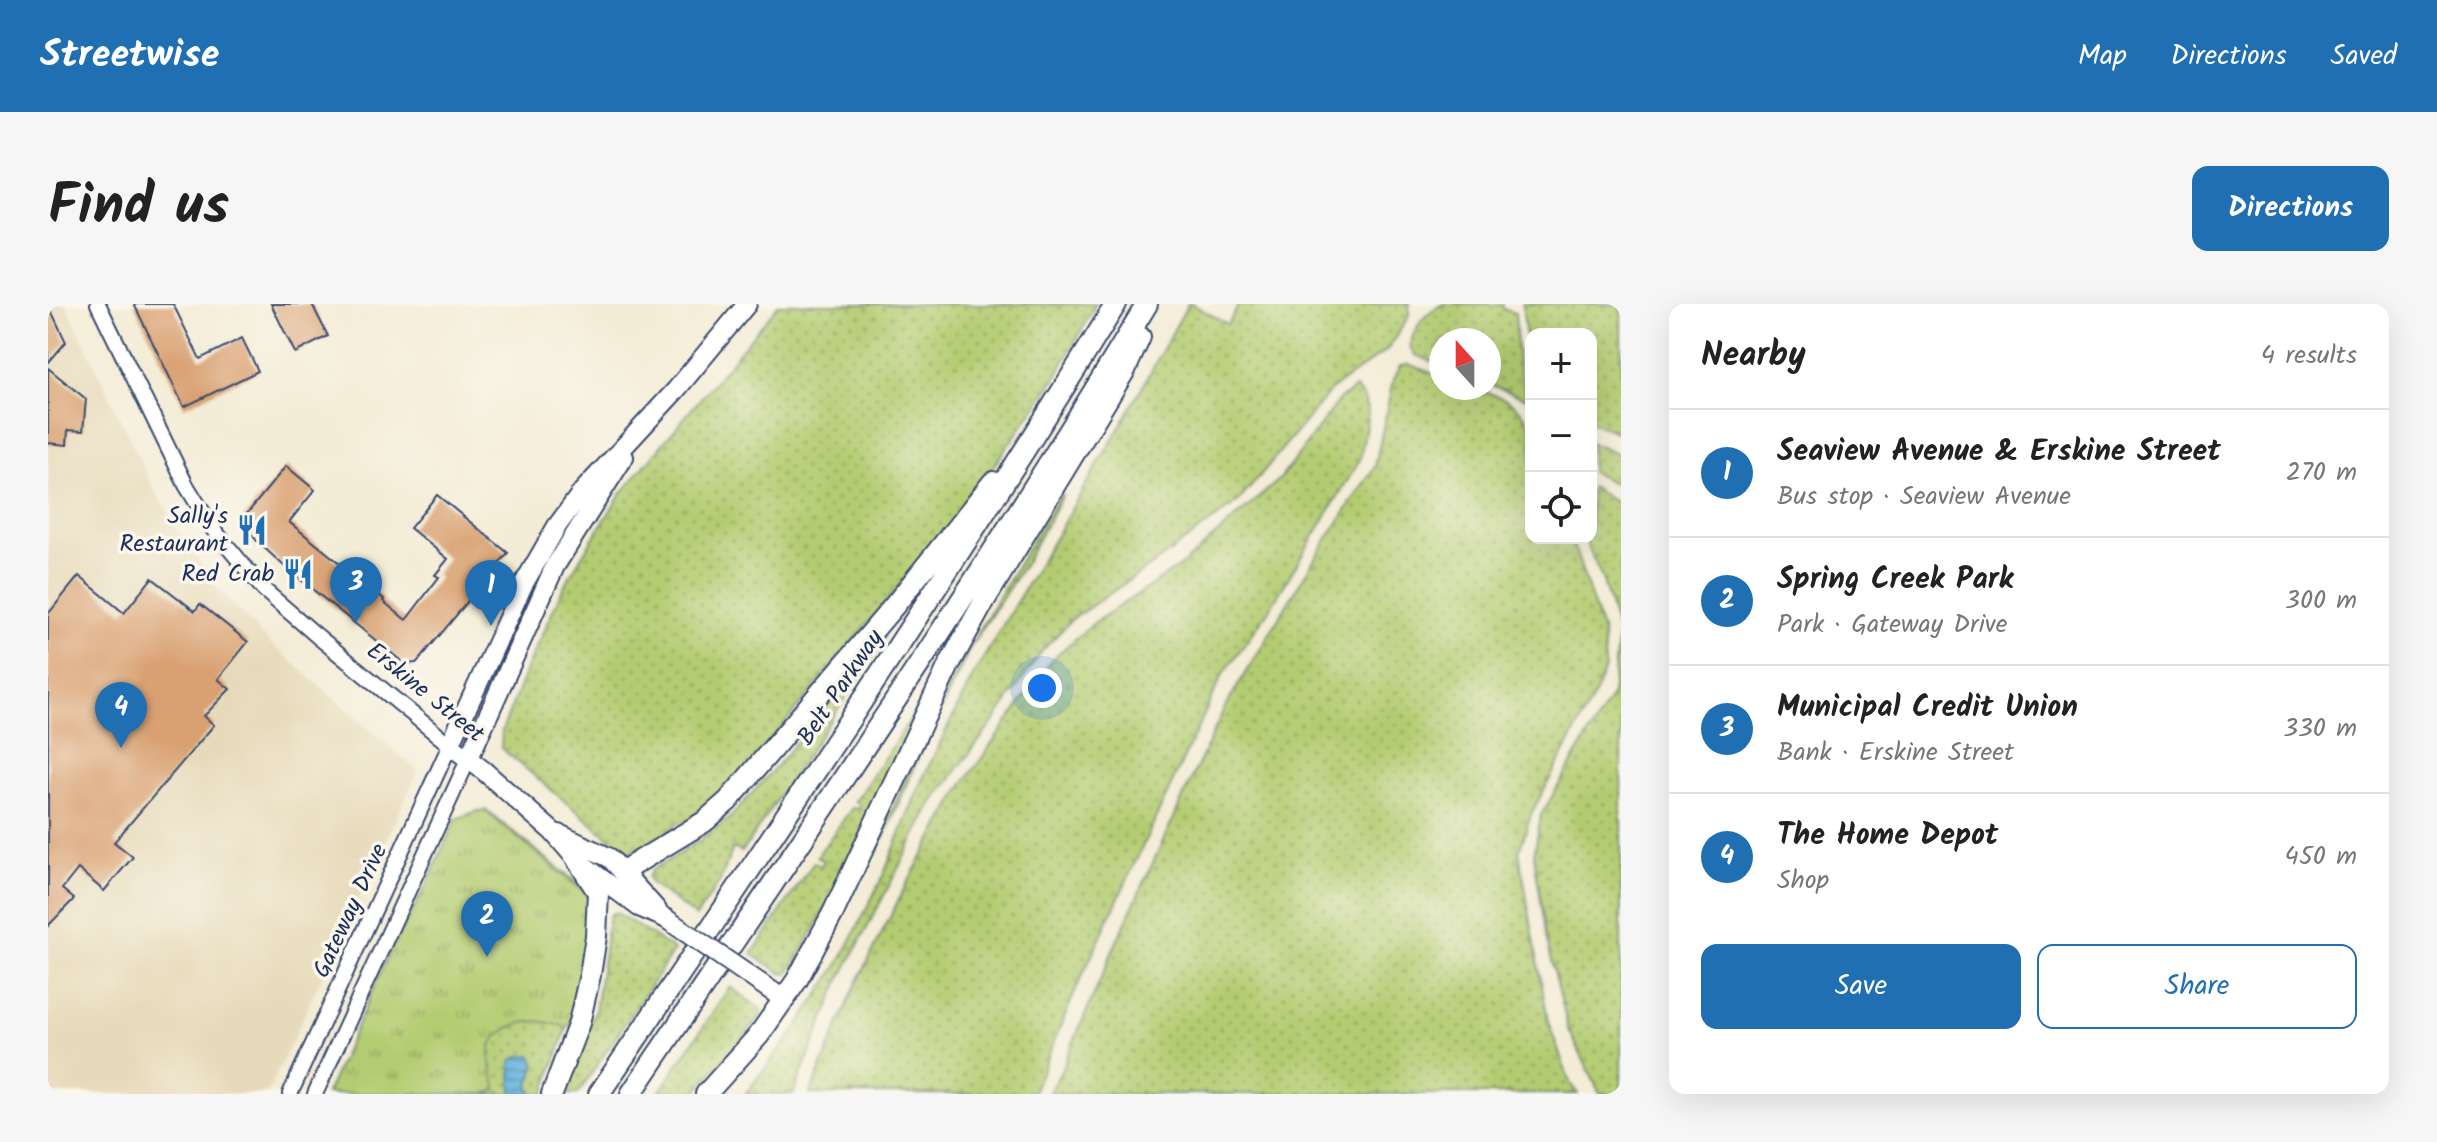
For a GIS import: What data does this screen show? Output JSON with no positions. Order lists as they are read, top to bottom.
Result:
{
  "streets": {
    "highway": ["Belt Parkway"],
    "main road": ["Erskine Street"],
    "street": ["Gateway Drive"]
  },
  "crossings": [
    ["Erskine Street", "Gateway Drive"]
  ],
  "places": {
    "restaurant": ["Sally's Restaurant", "Red Crab"]
  },
  "north": "top",
  "page": {
    "header": "Streetwise",
    "nav": ["Map", "Directions", "Saved"],
    "title": "Find us",
    "buttons": [
      "Directions",
      ["Save", "Share"]
    ],
    "heading": ["Nearby", "4 results"],
    "map_buttons": ["+", "−"],
    "list": [
      {
        "mark": "1",
        "name": "Seaview Avenue & Erskine Street",
        "note": "Bus stop · Seaview Avenue",
        "value": "270 m"
      },
      {
        "mark": "2",
        "name": "Spring Creek Park",
        "note": "Park · Gateway Drive",
        "value": "300 m"
      },
      {
        "mark": "3",
        "name": "Municipal Credit Union",
        "note": "Bank · Erskine Street",
        "value": "330 m"
      },
      {
        "mark": "4",
        "name": "The Home Depot",
        "note": "Shop",
        "value": "450 m"
      }
    ],
    "pins": [
      "3",
      "1",
      "4",
      "2"
    ]
  }
}
